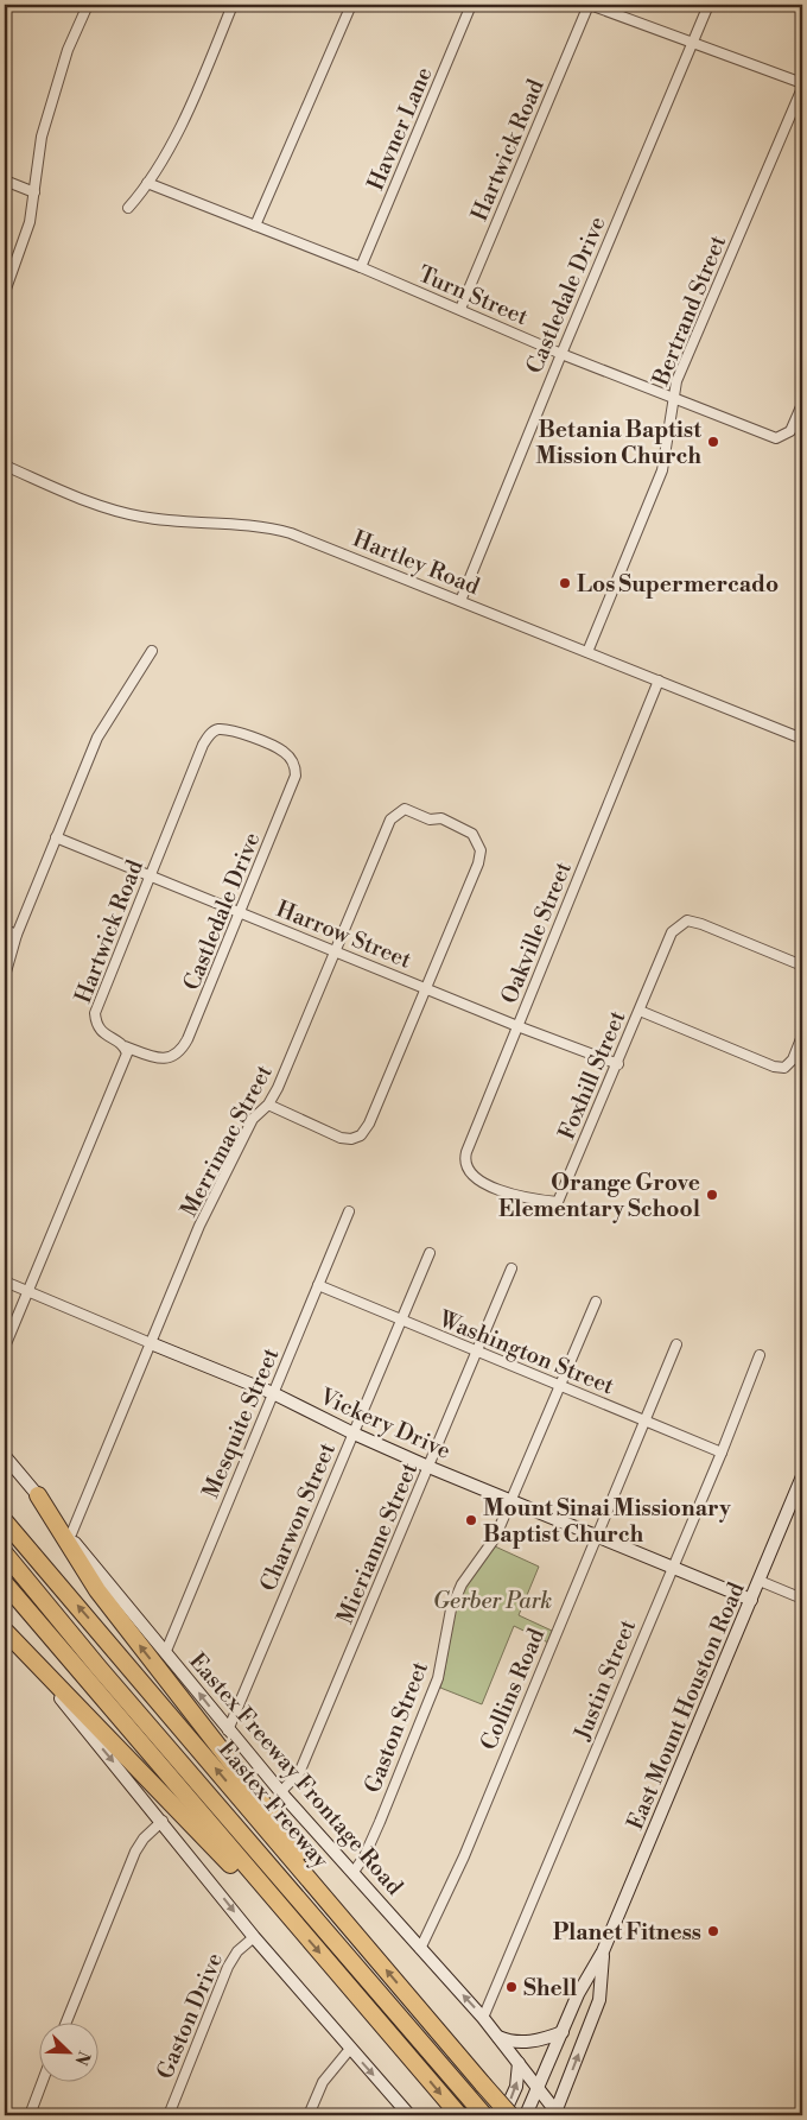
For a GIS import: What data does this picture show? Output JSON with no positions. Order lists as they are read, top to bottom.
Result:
{
  "streets": {
    "highway": ["Eastex Freeway"],
    "main road": ["Vickery Drive", "East Mount Houston Road", "Eastex Freeway Frontage Road"],
    "street": [
      "Havner Lane",
      "Hartwick Road",
      "Turn Street",
      "Castledale Drive",
      "Bertrand Street",
      "Hartley Road",
      "Oakville Street",
      "Harrow Street",
      "Foxhill Street",
      "Merrimac Street",
      "Washington Street",
      "Mesquite Street",
      "Charwon Street",
      "Mierianne Street",
      "Justin Street",
      "Collins Road",
      "Gaston Street",
      "Gaston Drive"
    ]
  },
  "crossings": [
    ["Havner Lane", "Turn Street"],
    ["Hartwick Road", "Turn Street"],
    ["Hartwick Road", "Castledale Drive"],
    ["Hartwick Road", "Harrow Street"],
    ["Turn Street", "Castledale Drive"],
    ["Turn Street", "Bertrand Street"],
    ["Castledale Drive", "Hartley Road"],
    ["Castledale Drive", "Harrow Street"],
    ["Bertrand Street", "Hartley Road"],
    ["Hartley Road", "Oakville Street"],
    ["Oakville Street", "Harrow Street"],
    ["Oakville Street", "Foxhill Street"],
    ["Harrow Street", "Foxhill Street"],
    ["Harrow Street", "Merrimac Street"],
    ["Merrimac Street", "Vickery Drive"],
    ["Merrimac Street", "Eastex Freeway Frontage Road"],
    ["Washington Street", "Mesquite Street"],
    ["Washington Street", "Charwon Street"],
    ["Washington Street", "Mierianne Street"],
    ["Washington Street", "Justin Street"],
    ["Washington Street", "Collins Road"],
    ["Washington Street", "Gaston Street"],
    ["Mesquite Street", "Vickery Drive"],
    ["Mesquite Street", "Eastex Freeway Frontage Road"],
    ["Vickery Drive", "Charwon Street"],
    ["Vickery Drive", "Mierianne Street"],
    ["Vickery Drive", "Justin Street"],
    ["Vickery Drive", "Collins Road"],
    ["Vickery Drive", "East Mount Houston Road"],
    ["Vickery Drive", "Gaston Street"],
    ["Charwon Street", "Eastex Freeway Frontage Road"],
    ["Mierianne Street", "Eastex Freeway Frontage Road"],
    ["Justin Street", "Eastex Freeway Frontage Road"],
    ["Collins Road", "Eastex Freeway Frontage Road"],
    ["East Mount Houston Road", "Eastex Freeway Frontage Road"],
    ["Gaston Street", "Eastex Freeway Frontage Road"]
  ],
  "parks": ["Gerber Park"],
  "places": [
    "Betania Baptist Mission Church",
    "Los Supermercado",
    "Orange Grove Elementary School",
    "Mount Sinai Missionary Baptist Church",
    "Planet Fitness",
    "Shell"
  ],
  "north": "bottom right"
}
